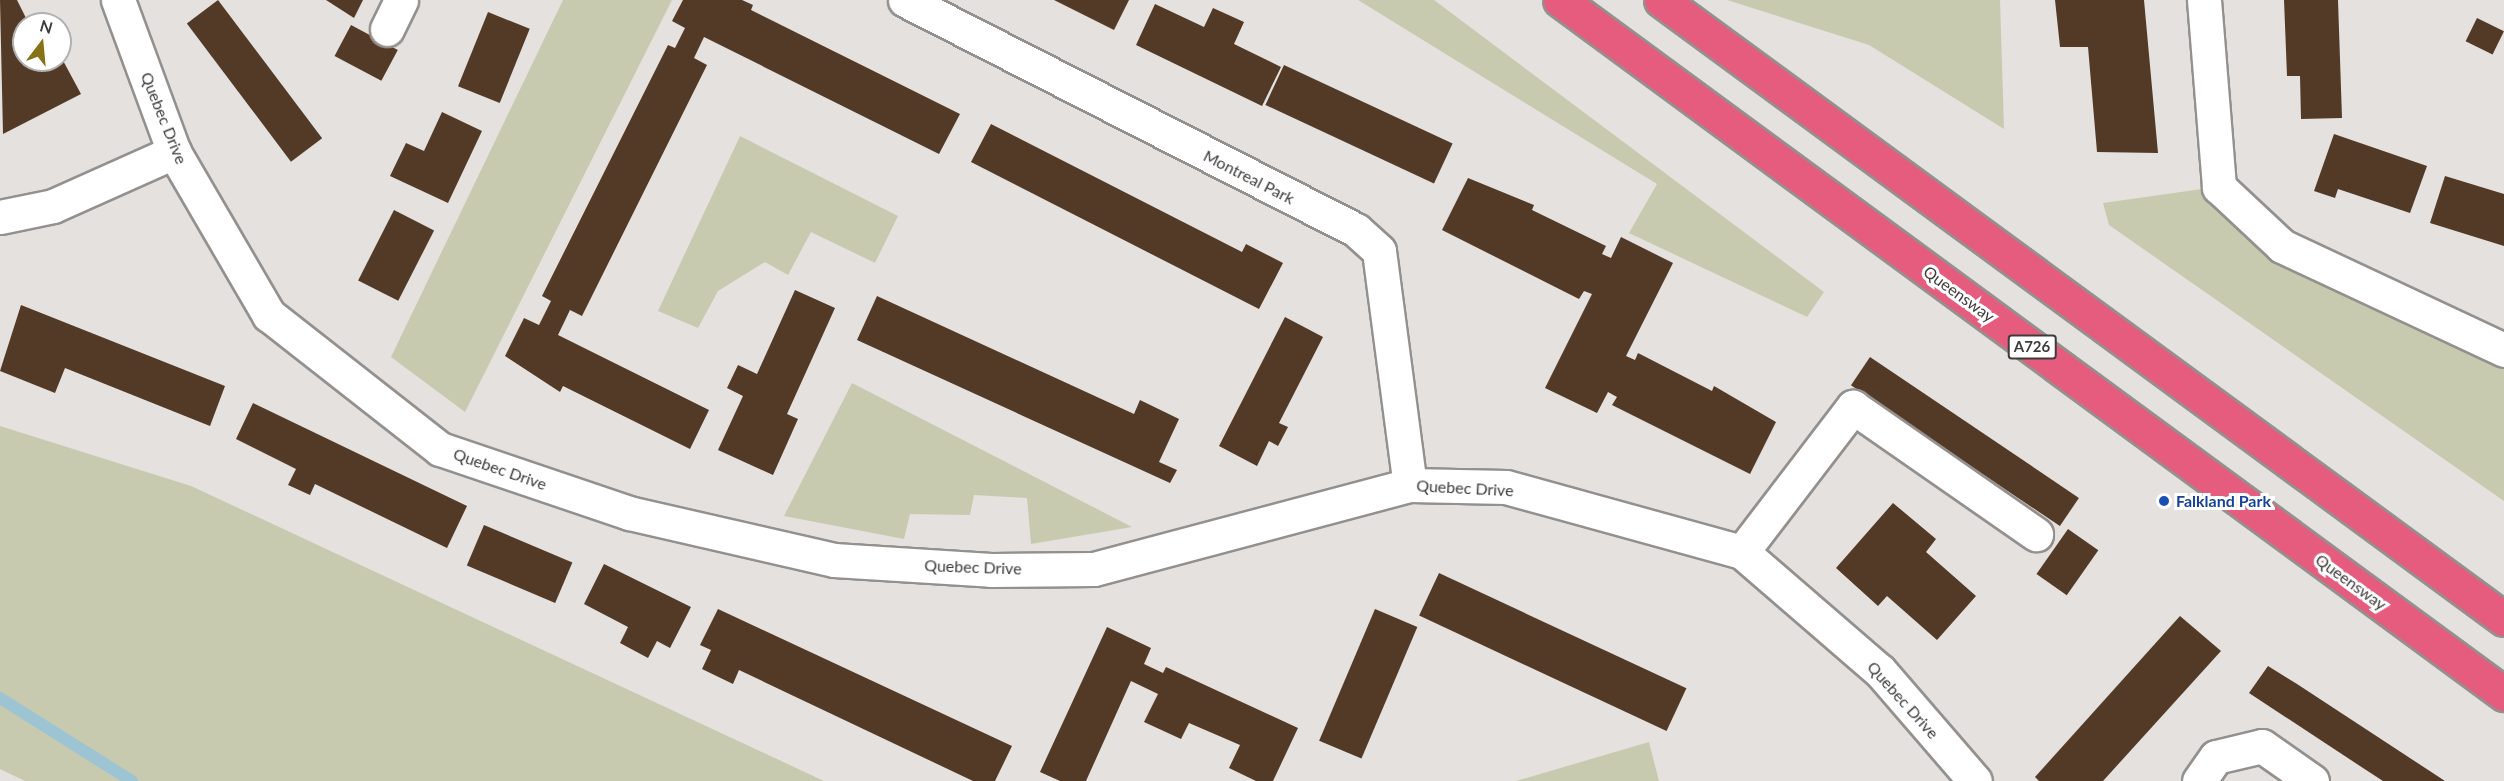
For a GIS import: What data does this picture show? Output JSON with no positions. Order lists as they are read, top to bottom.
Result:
{
  "streets": {
    "highway": ["Queensway", "A726"],
    "street": ["Quebec Drive", "Montreal Park"]
  },
  "crossings": [
    ["Quebec Drive", "Montreal Park"]
  ],
  "places": ["Falkland Park"],
  "north": "top"
}
